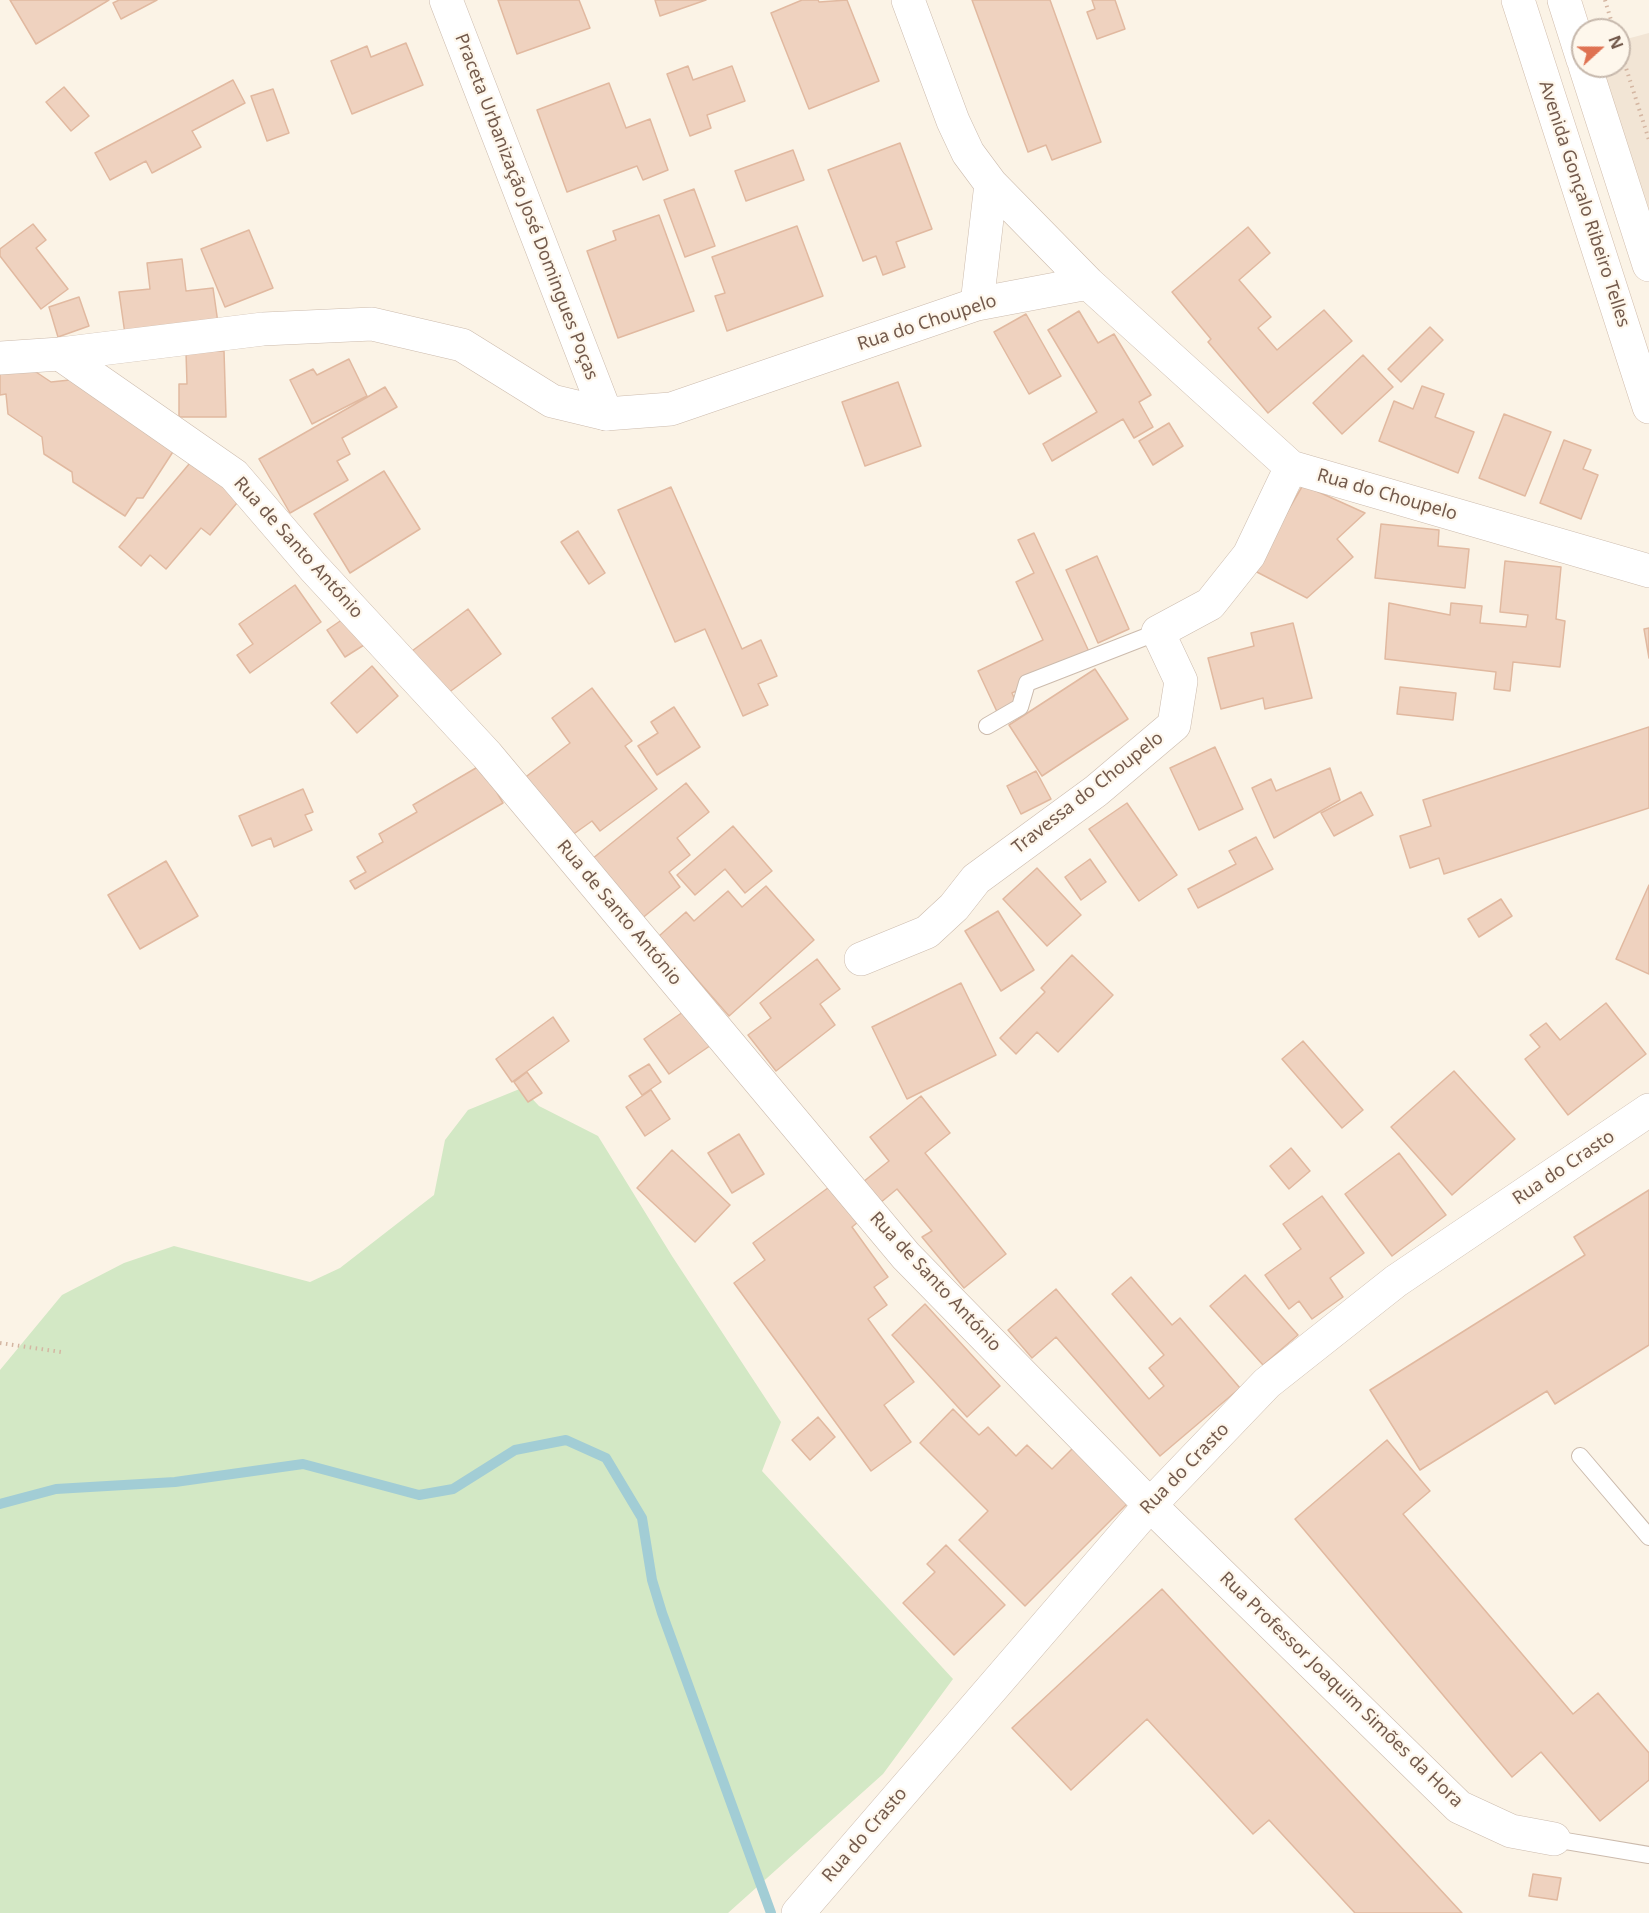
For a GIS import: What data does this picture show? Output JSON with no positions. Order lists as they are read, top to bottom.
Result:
{
  "streets": {
    "street": [
      "Avenida Gonçalo Ribeiro Telles",
      "Praceta Urbanização José Domingues Poças",
      "Rua do Choupelo",
      "Rua de Santo António",
      "Travessa do Choupelo",
      "Rua do Crasto",
      "Rua Professor Joaquim Simões da Hora"
    ]
  },
  "crossings": [
    ["Praceta Urbanização José Domingues Poças", "Rua do Choupelo"],
    ["Rua do Choupelo", "Rua de Santo António"],
    ["Rua de Santo António", "Rua do Crasto"],
    ["Rua de Santo António", "Rua Professor Joaquim Simões da Hora"],
    ["Rua do Crasto", "Rua Professor Joaquim Simões da Hora"]
  ],
  "north": "right"
}
